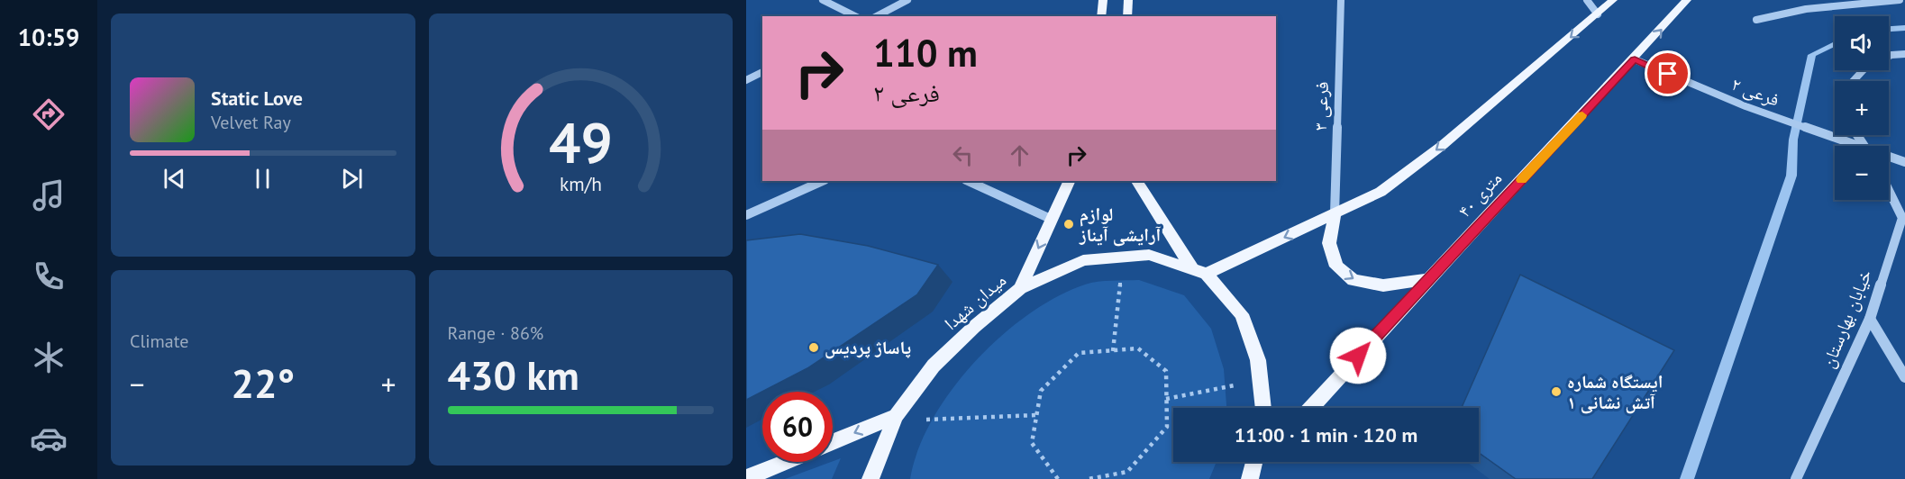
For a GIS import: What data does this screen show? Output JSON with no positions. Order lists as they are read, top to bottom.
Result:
{
  "streets": {
    "main road": ["۴۰ متری", "میدان شهدا"],
    "street": ["فرعی ۲", "فرعی ۳", "خیابان بهارستان"]
  },
  "crossings": [
    ["فرعی ۲", "۴۰ متری"]
  ],
  "places": ["لوازم آرایشی آیناز", "پاساژ پردیس", "ایستگاه شماره ۱ آتش نشانی"],
  "page": {
    "tabs": "10:59",
    "map_buttons": ["+", "−"],
    "turn": ["110 m", "فرعی ۲"],
    "song": ["Static Love", "Velvet Ray"],
    "tile": [
      "Climate",
      ["Range · 86%", "430 km"]
    ],
    "heat": ["−", "22°", "+"],
    "limit": "60",
    "trip": "11:00 · 1 min · 120 m",
    "gauge": ["49", "km/h"]
  }
}
